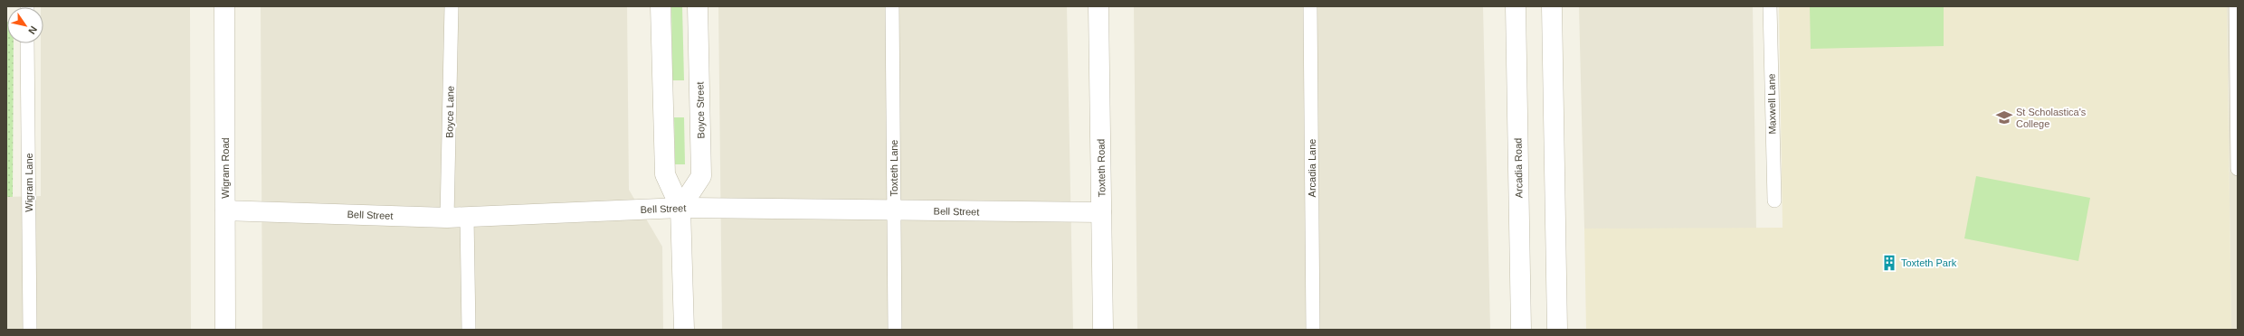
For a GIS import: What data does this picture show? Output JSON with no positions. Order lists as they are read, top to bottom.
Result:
{
  "streets": {
    "street": [
      "Boyce Street",
      "Wigram Road",
      "Toxteth Road",
      "Arcadia Road",
      "Bell Street"
    ],
    "lane": [
      "Maxwell Lane",
      "Boyce Lane",
      "Toxteth Lane",
      "Arcadia Lane",
      "Wigram Lane"
    ]
  },
  "crossings": [
    ["Boyce Street", "Bell Street"],
    ["Boyce Lane", "Bell Street"],
    ["Wigram Road", "Bell Street"],
    ["Toxteth Lane", "Bell Street"],
    ["Toxteth Road", "Bell Street"]
  ],
  "places": {
    "school or university": ["St Scholastica's College"],
    "building": ["Toxteth Park"]
  },
  "north": "bottom right"
}
